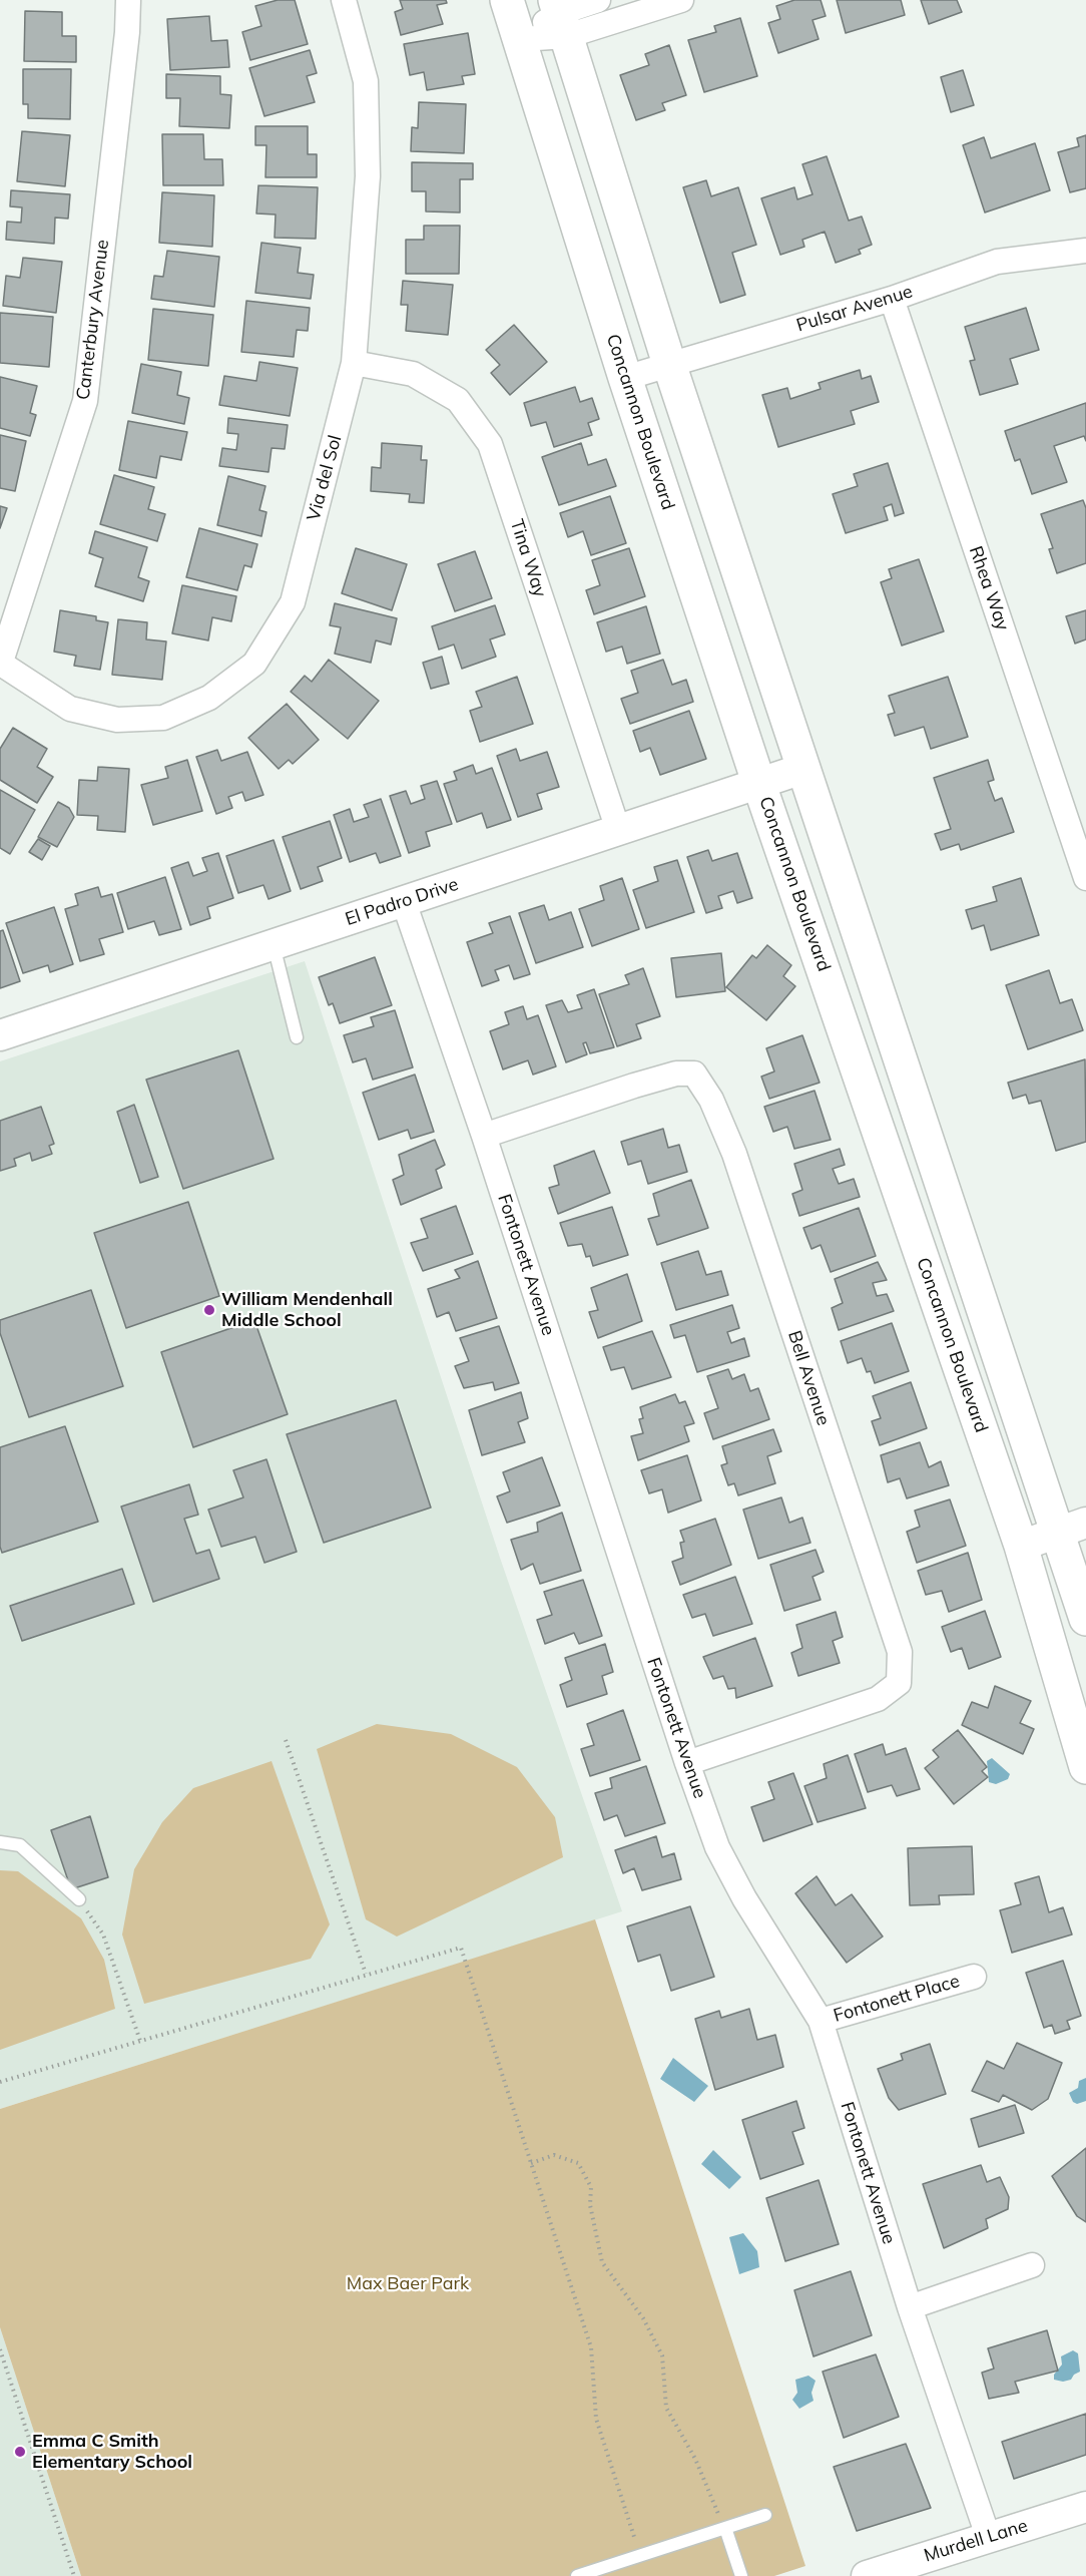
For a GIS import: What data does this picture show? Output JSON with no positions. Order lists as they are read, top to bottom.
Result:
{
  "streets": {
    "main road": ["Concannon Boulevard"],
    "street": [
      "Pulsar Avenue",
      "Canterbury Avenue",
      "Via del Sol",
      "Tina Way",
      "Rhea Way",
      "El Padro Drive",
      "Fontonett Avenue",
      "Bell Avenue",
      "Fontonett Place",
      "Murdell Lane"
    ]
  },
  "crossings": [
    ["Pulsar Avenue", "Concannon Boulevard"],
    ["Pulsar Avenue", "Rhea Way"],
    ["Canterbury Avenue", "Via del Sol"],
    ["Concannon Boulevard", "El Padro Drive"],
    ["Via del Sol", "Tina Way"],
    ["Tina Way", "El Padro Drive"],
    ["El Padro Drive", "Fontonett Avenue"],
    ["Fontonett Avenue", "Bell Avenue"],
    ["Fontonett Avenue", "Fontonett Place"],
    ["Fontonett Avenue", "Murdell Lane"]
  ],
  "parks": ["Max Baer Park"],
  "places": ["William Mendenhall Middle School", "Emma C Smith Elementary School"]
}
